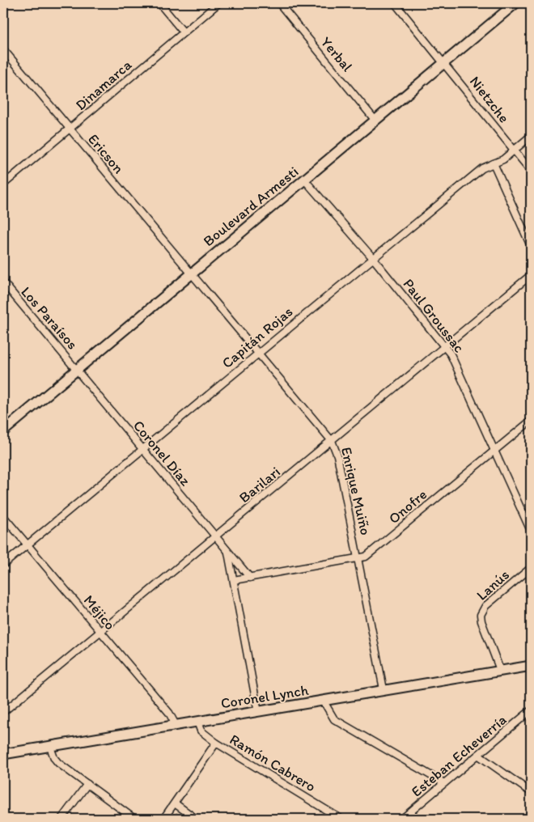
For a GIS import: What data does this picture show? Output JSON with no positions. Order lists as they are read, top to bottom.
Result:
{
  "streets": {
    "main road": ["Boulevard Armesti", "Coronel Lynch"],
    "street": [
      "Yerbal",
      "Dinamarca",
      "Nietzche",
      "Ericson",
      "Paul Groussac",
      "Los Paraísos",
      "Capitán Rojas",
      "Coronel Díaz",
      "Barilari",
      "Enrique Muiño",
      "Onofre",
      "Lanús",
      "Méjico",
      "Esteban Echeverría",
      "Ramón Cabrero"
    ]
  },
  "crossings": [
    ["Yerbal", "Boulevard Armesti"],
    ["Dinamarca", "Ericson"],
    ["Nietzche", "Boulevard Armesti"],
    ["Nietzche", "Capitán Rojas"],
    ["Ericson", "Boulevard Armesti"],
    ["Ericson", "Enrique Muiño"],
    ["Boulevard Armesti", "Paul Groussac"],
    ["Boulevard Armesti", "Los Paraísos"],
    ["Boulevard Armesti", "Coronel Díaz"],
    ["Boulevard Armesti", "Enrique Muiño"],
    ["Paul Groussac", "Capitán Rojas"],
    ["Paul Groussac", "Barilari"],
    ["Paul Groussac", "Onofre"],
    ["Los Paraísos", "Coronel Díaz"],
    ["Capitán Rojas", "Coronel Díaz"],
    ["Capitán Rojas", "Enrique Muiño"],
    ["Capitán Rojas", "Méjico"],
    ["Coronel Díaz", "Barilari"],
    ["Coronel Díaz", "Onofre"],
    ["Coronel Díaz", "Coronel Lynch"],
    ["Barilari", "Enrique Muiño"],
    ["Barilari", "Méjico"],
    ["Enrique Muiño", "Onofre"],
    ["Enrique Muiño", "Coronel Lynch"],
    ["Lanús", "Coronel Lynch"],
    ["Méjico", "Coronel Lynch"],
    ["Coronel Lynch", "Ramón Cabrero"]
  ]
}
